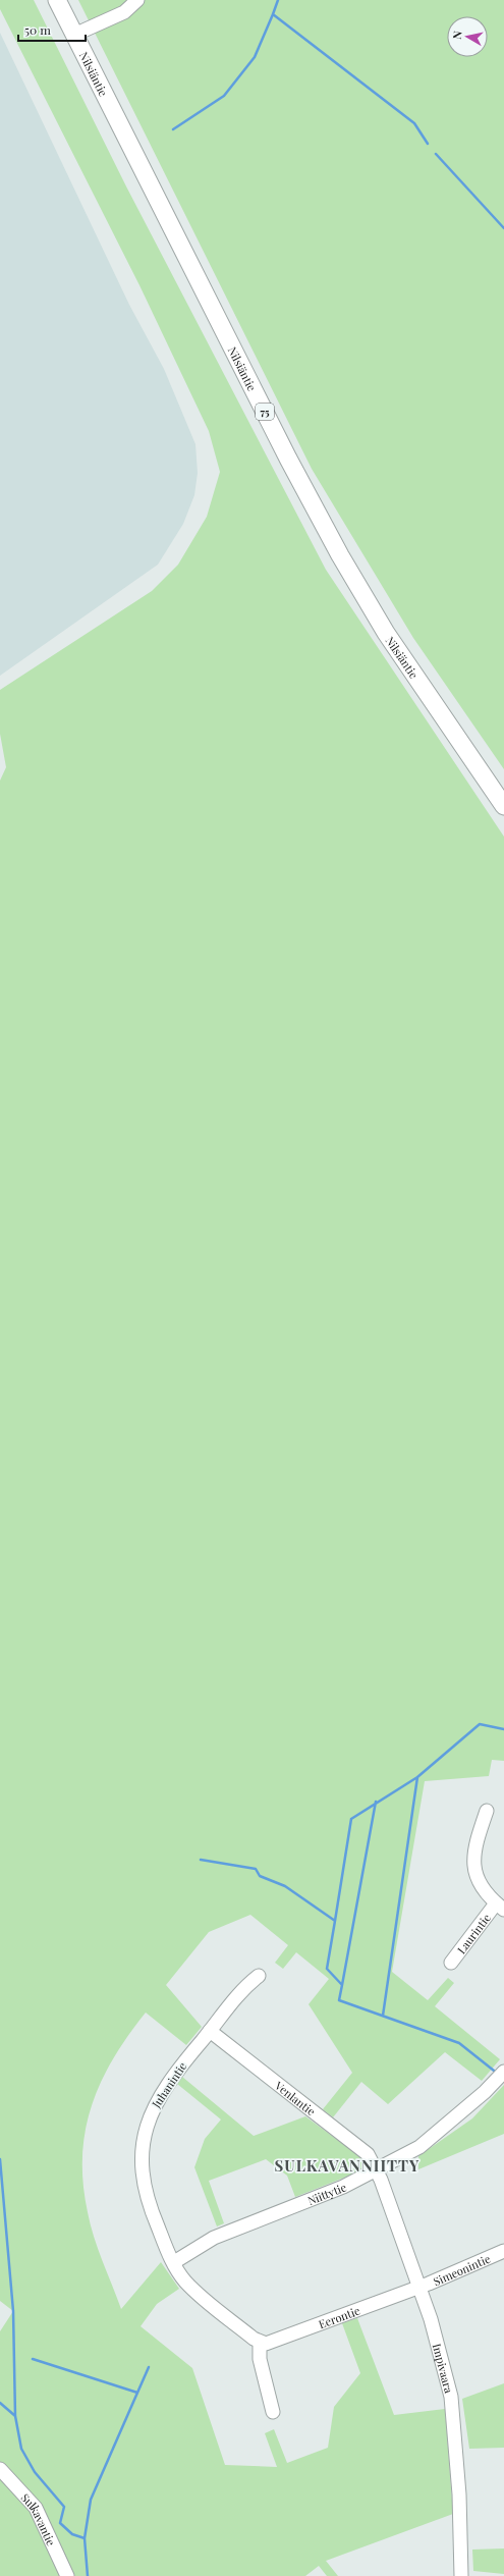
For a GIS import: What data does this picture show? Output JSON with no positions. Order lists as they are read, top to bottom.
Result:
{
  "streets": {
    "main road": ["Nilsiäntie", "75"],
    "street": [
      "Laurintie",
      "Juhanintie",
      "Venlantie",
      "Niittytie",
      "Simeonintie",
      "Eerontie",
      "Impivaara",
      "Sulkavantie"
    ]
  },
  "crossings": [
    ["Juhanintie", "Venlantie"],
    ["Juhanintie", "Niittytie"],
    ["Venlantie", "Niittytie"],
    ["Venlantie", "Impivaara"],
    ["Niittytie", "Impivaara"],
    ["Simeonintie", "Eerontie"],
    ["Simeonintie", "Impivaara"],
    ["Eerontie", "Impivaara"]
  ],
  "districts": ["SULKAVANNIITTY"],
  "scale_bar": "50 m",
  "north": "left"
}
